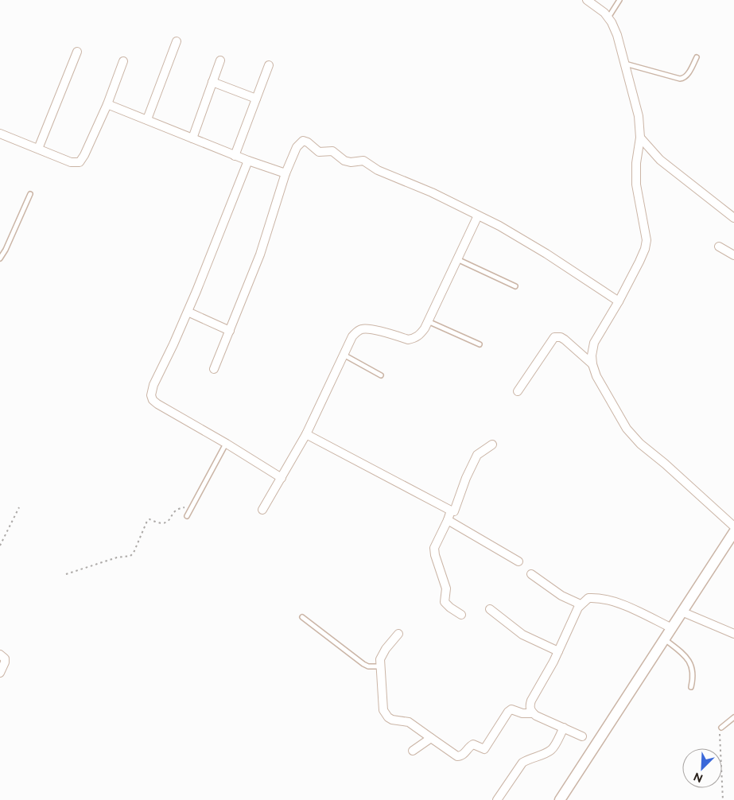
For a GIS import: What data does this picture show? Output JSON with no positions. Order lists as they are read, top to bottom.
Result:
{
  "north": "bottom left"
}
